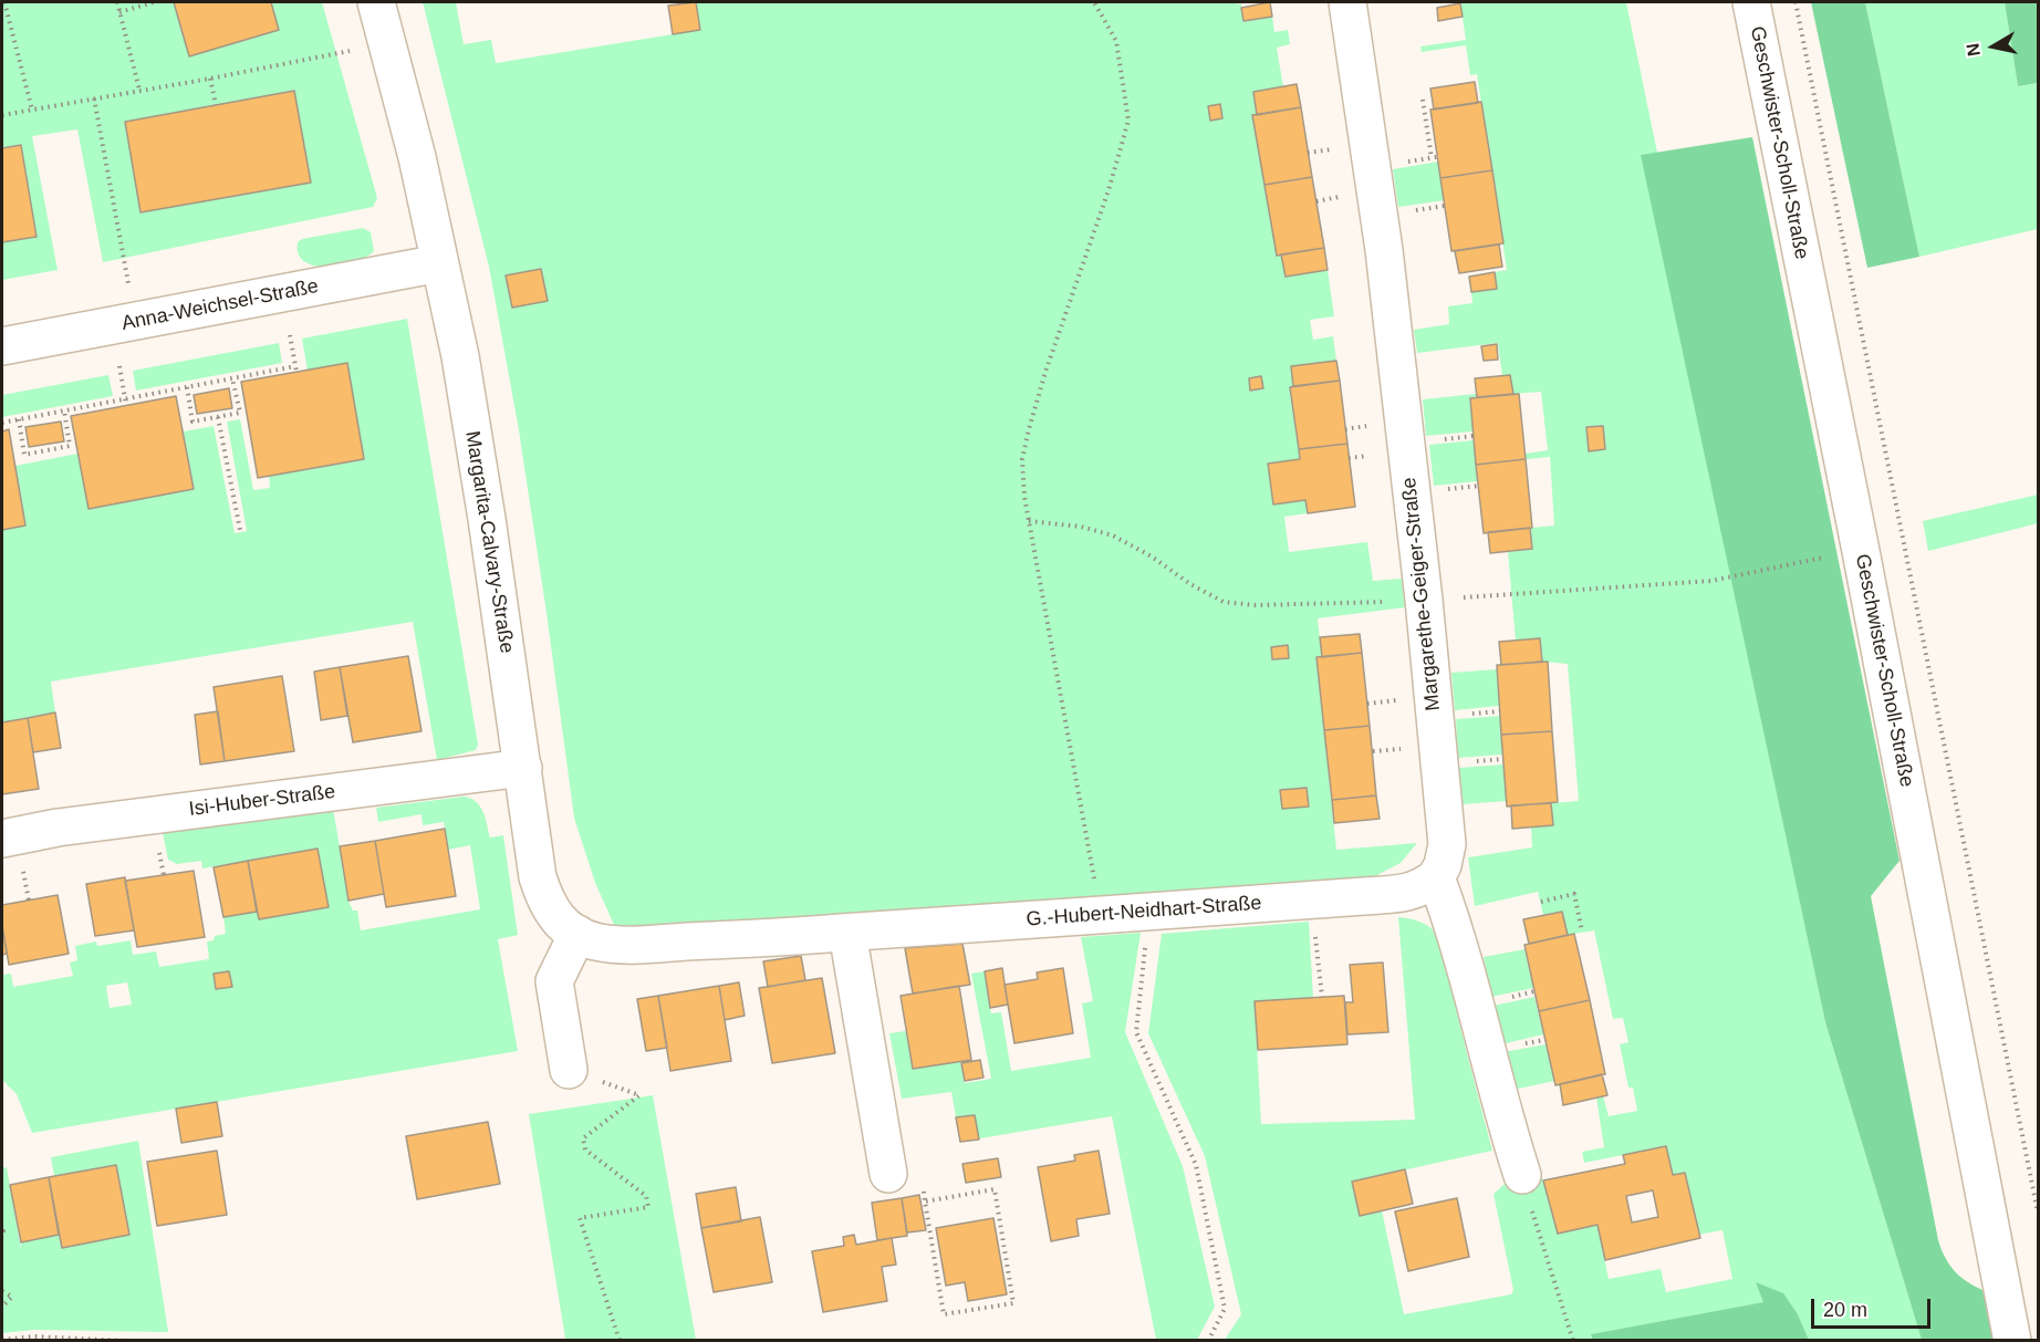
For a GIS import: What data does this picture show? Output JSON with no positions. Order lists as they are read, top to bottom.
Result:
{
  "streets": {
    "street": [
      "Geschwister-Scholl-Straße",
      "Anna-Weichsel-Straße",
      "Margarita-Calvary-Straße",
      "Margarethe-Geiger-Straße",
      "Isi-Huber-Straße",
      "G.-Hubert-Neidhart-Straße"
    ]
  },
  "crossings": [
    ["Anna-Weichsel-Straße", "Margarita-Calvary-Straße"],
    ["Margarita-Calvary-Straße", "Isi-Huber-Straße"],
    ["Margarita-Calvary-Straße", "G.-Hubert-Neidhart-Straße"],
    ["Margarethe-Geiger-Straße", "G.-Hubert-Neidhart-Straße"]
  ],
  "scale_bar": "20 m",
  "north": "left"
}
